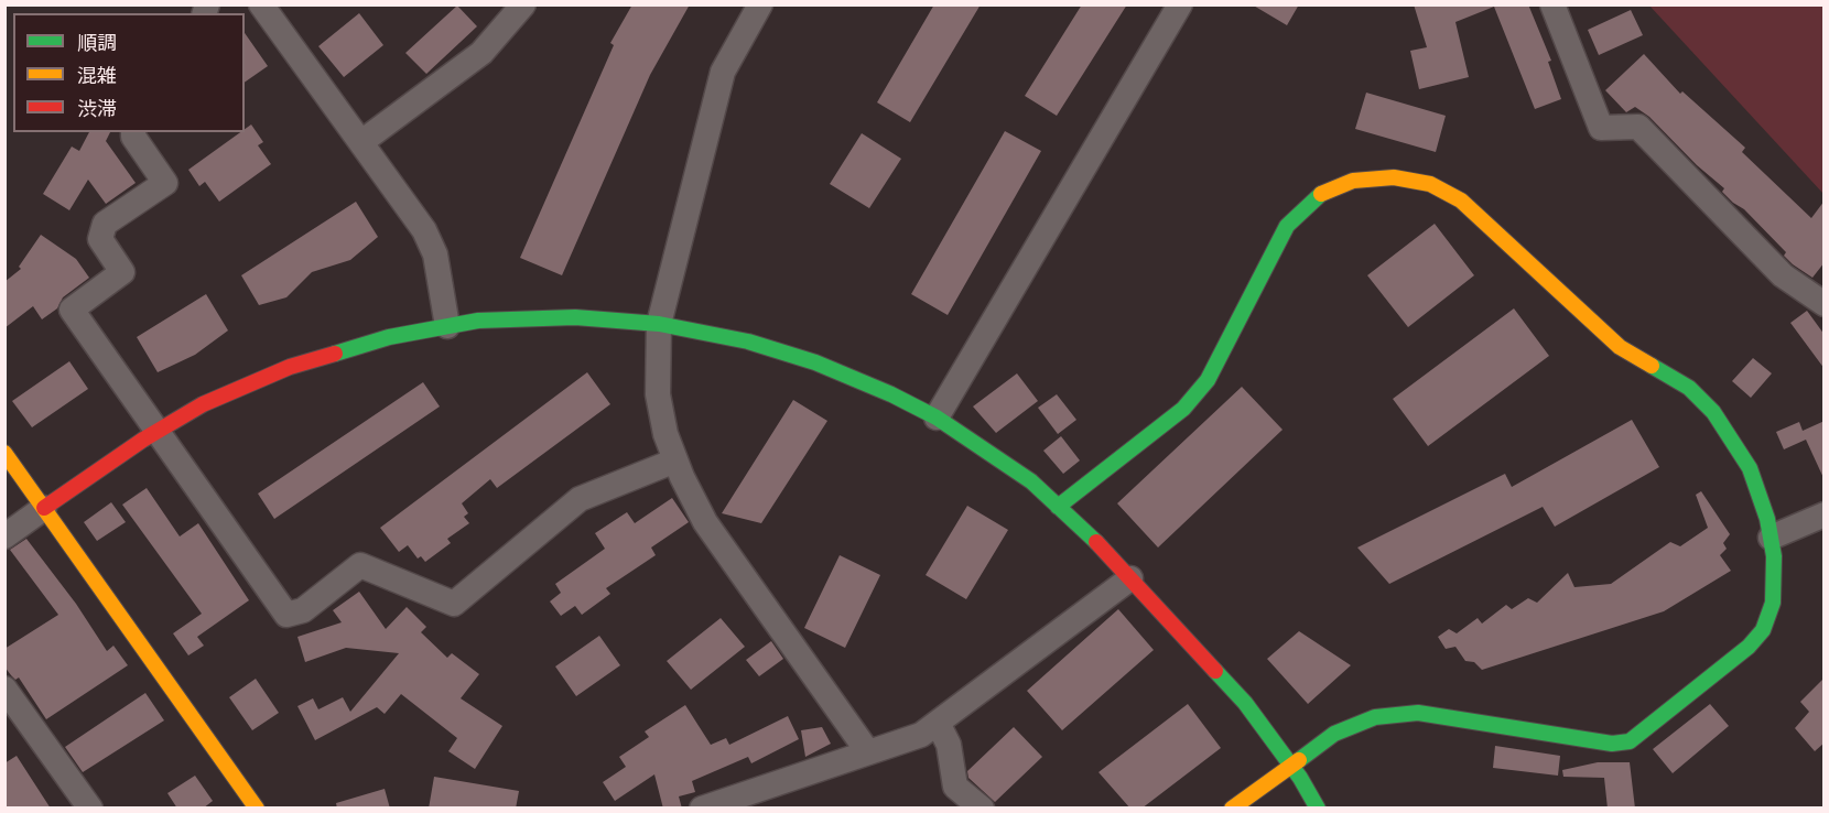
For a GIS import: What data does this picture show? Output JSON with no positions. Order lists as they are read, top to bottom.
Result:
{
  "legend": ["順調", "混雑", "渋滞"]
}
